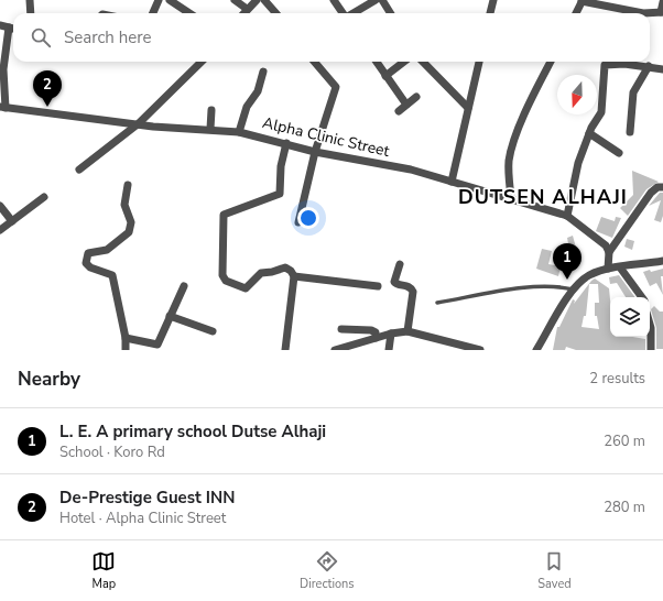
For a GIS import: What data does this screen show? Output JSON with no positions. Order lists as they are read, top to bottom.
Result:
{
  "streets": {
    "street": ["Alpha Clinic Street"]
  },
  "districts": ["DUTSEN ALHAJI"],
  "north": "bottom",
  "page": {
    "search": "Search here",
    "pins": ["2", "1"],
    "heading": ["Nearby", "2 results"],
    "list": [
      {
        "mark": "1",
        "name": "L. E. A primary school Dutse Alhaji",
        "note": "School · Koro Rd",
        "value": "260 m"
      },
      {
        "mark": "2",
        "name": "De-Prestige Guest INN",
        "note": "Hotel · Alpha Clinic Street",
        "value": "280 m"
      }
    ],
    "nav": ["Map", "Directions", "Saved"]
  }
}
